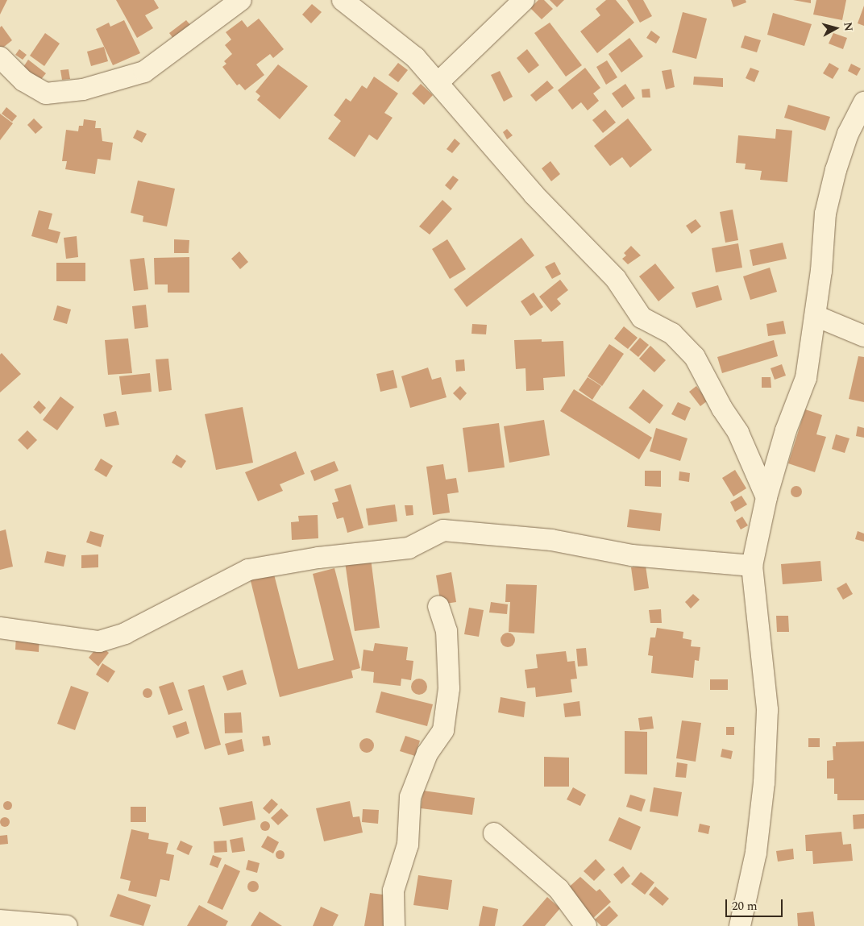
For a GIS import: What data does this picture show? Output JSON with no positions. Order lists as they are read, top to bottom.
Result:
{
  "scale_bar": "20 m",
  "north": "right"
}
